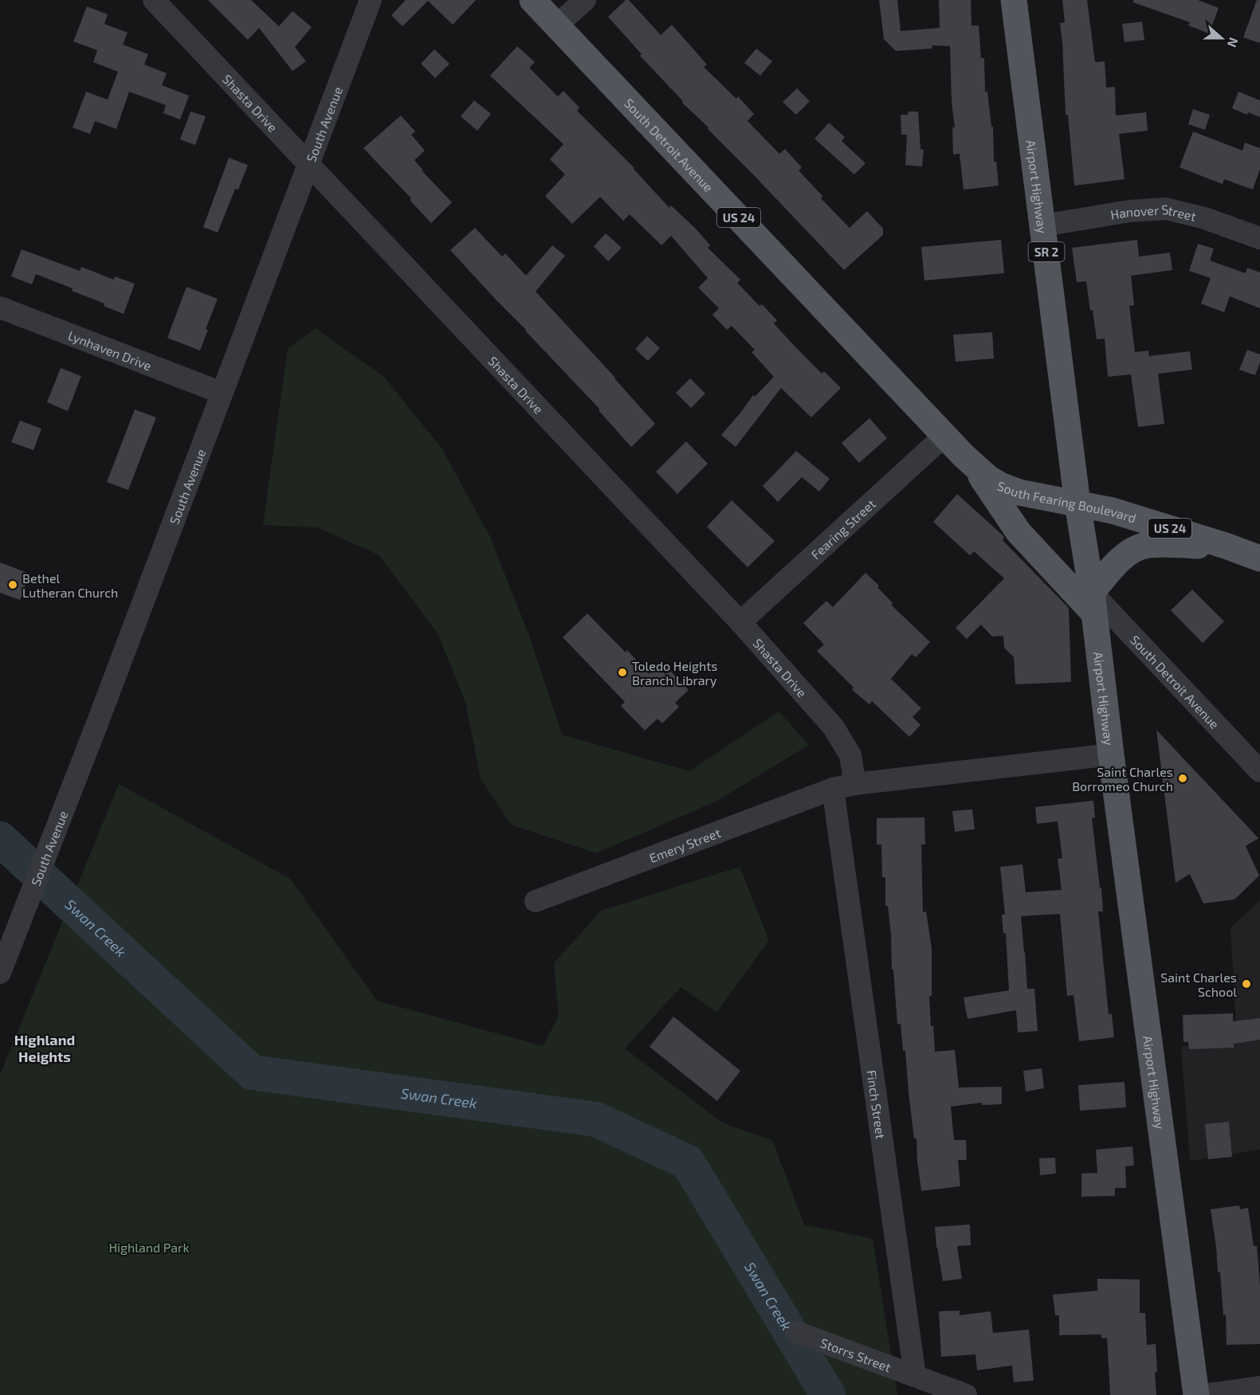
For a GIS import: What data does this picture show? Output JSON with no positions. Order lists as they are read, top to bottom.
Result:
{
  "streets": {
    "main road": [
      "South Detroit Avenue",
      "Airport Highway",
      "US 24",
      "SR 2",
      "South Fearing Boulevard"
    ],
    "street": [
      "Shasta Drive",
      "South Avenue",
      "Hanover Street",
      "Lynhaven Drive",
      "Fearing Street",
      "Emery Street",
      "Finch Street",
      "Storrs Street"
    ]
  },
  "crossings": [
    ["Shasta Drive", "South Avenue"],
    ["Shasta Drive", "Fearing Street"],
    ["Shasta Drive", "Emery Street"],
    ["Shasta Drive", "Finch Street"],
    ["South Avenue", "Lynhaven Drive"],
    ["South Detroit Avenue", "Airport Highway"],
    ["South Detroit Avenue", "South Fearing Boulevard"],
    ["South Detroit Avenue", "Fearing Street"],
    ["Airport Highway", "Hanover Street"],
    ["Airport Highway", "South Fearing Boulevard"],
    ["South Fearing Boulevard", "Fearing Street"],
    ["Emery Street", "Finch Street"],
    ["Finch Street", "Storrs Street"]
  ],
  "districts": ["Highland Heights"],
  "water": ["Swan Creek"],
  "parks": ["Highland Park"],
  "places": [
    "Bethel Lutheran Church",
    "Toledo Heights Branch Library",
    "Saint Charles Borromeo Church",
    "Saint Charles School"
  ],
  "north": "right"
}
